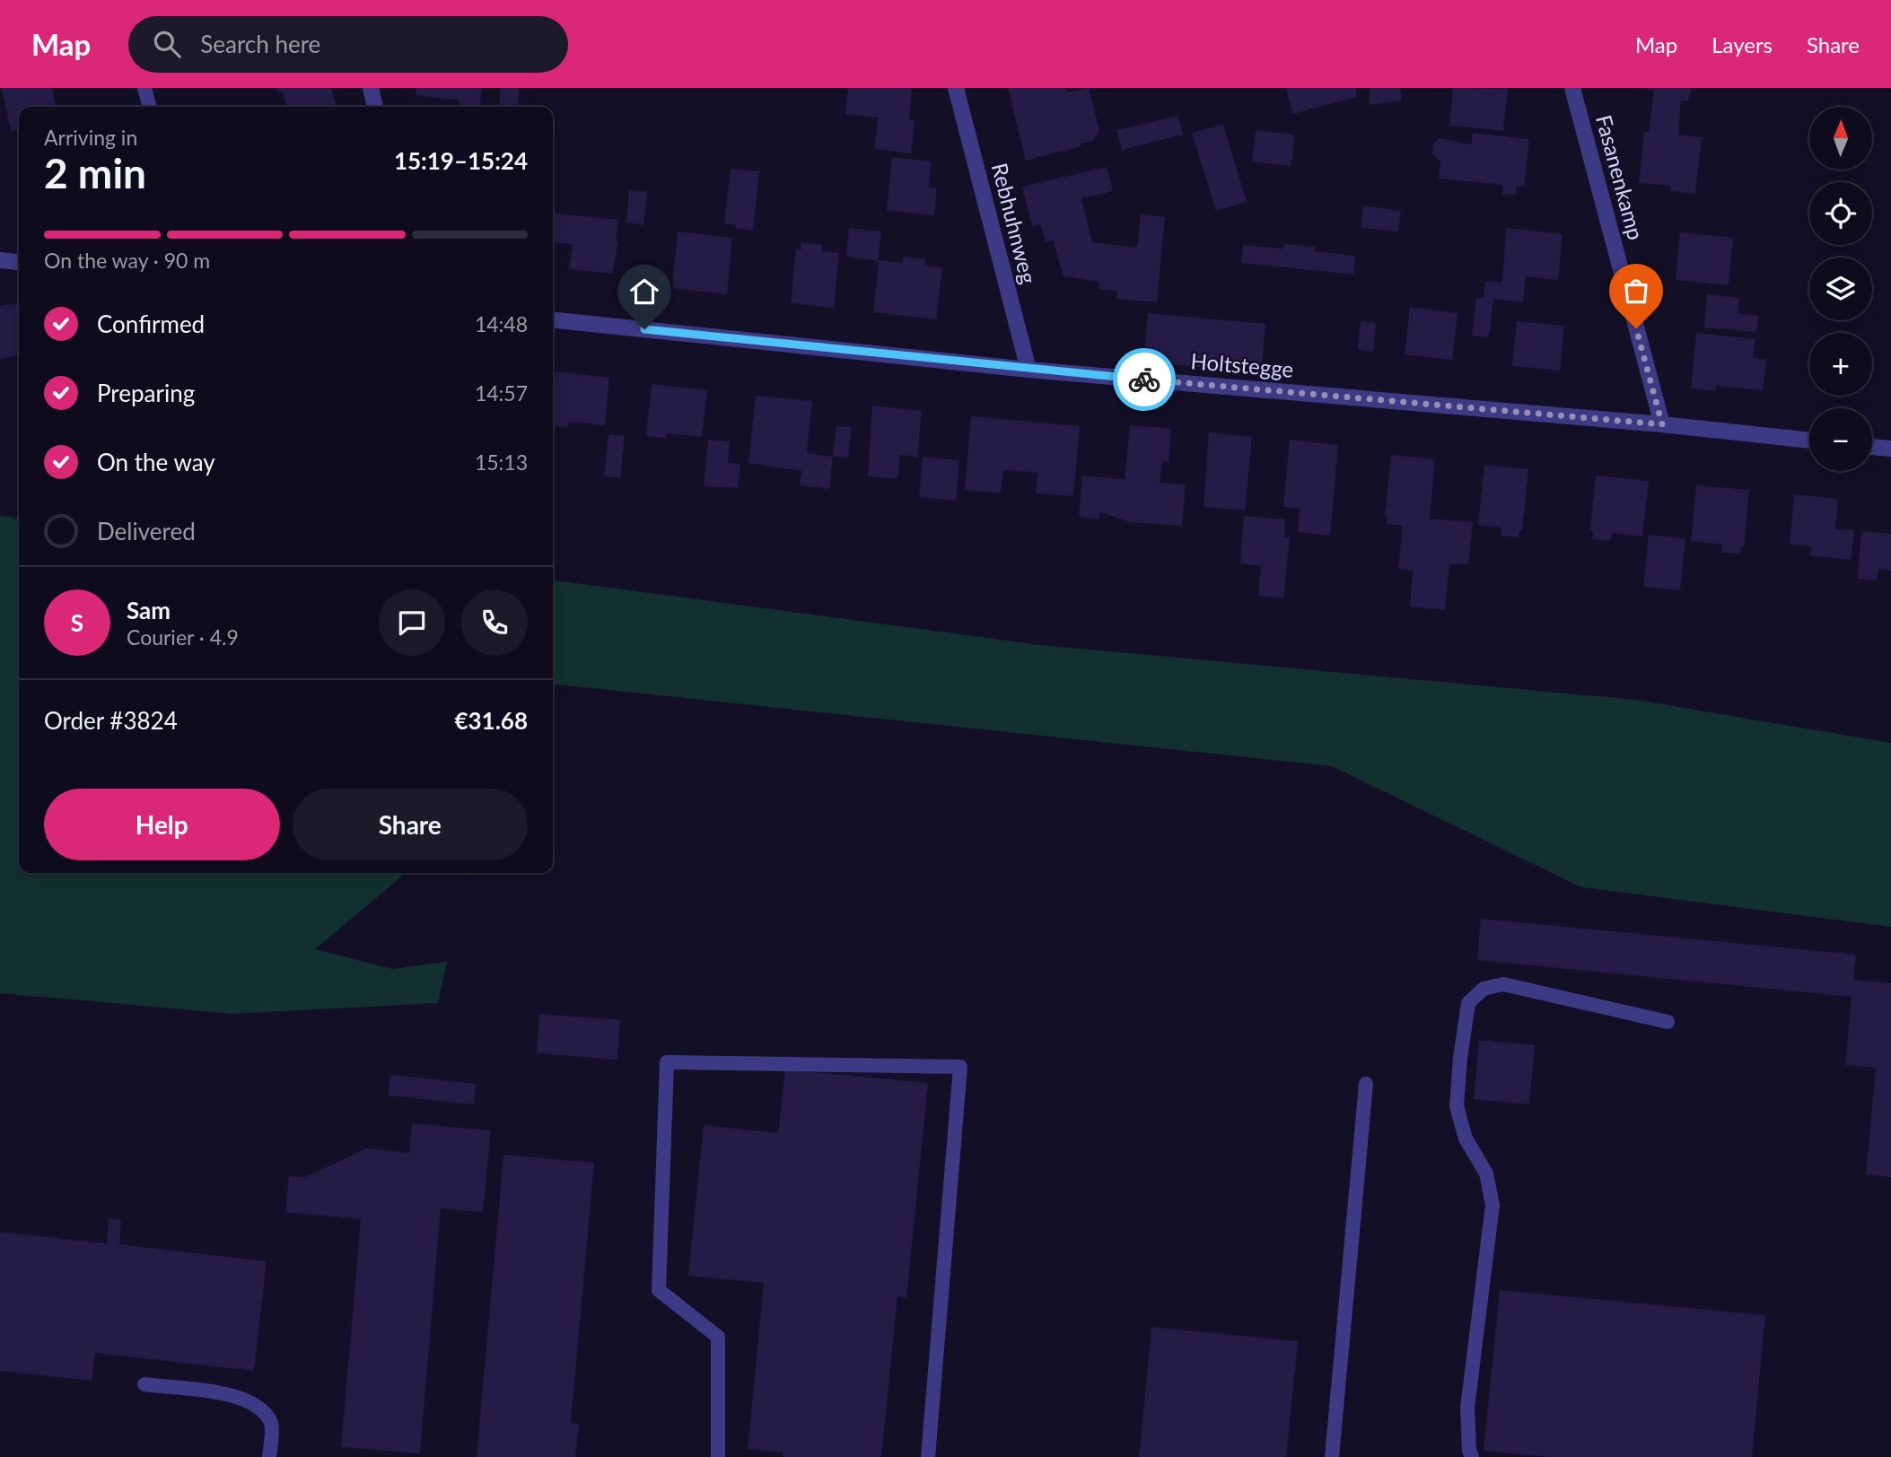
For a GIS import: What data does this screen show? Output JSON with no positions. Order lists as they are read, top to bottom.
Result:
{
  "streets": {
    "street": ["Fasanenkamp", "Rebhuhnweg", "Holtstegge"]
  },
  "crossings": [
    ["Fasanenkamp", "Holtstegge"],
    ["Rebhuhnweg", "Holtstegge"]
  ],
  "north": "top",
  "page": {
    "header": "Map",
    "search": "Search here",
    "nav": ["Map", "Layers", "Share"],
    "map_buttons": ["+", "−"],
    "heading": ["2 min", "Arriving in", "15:19–15:24"],
    "panel": [
      "Sam",
      "Courier · 4.9",
      "Order #3824",
      "€31.68"
    ],
    "bar": "On the way · 90 m",
    "list": [
      ["Confirmed", "14:48"],
      ["Preparing", "14:57"],
      ["On the way", "15:13"],
      "Delivered"
    ],
    "round": "S",
    "buttons": ["Help", "Share"]
  }
}
